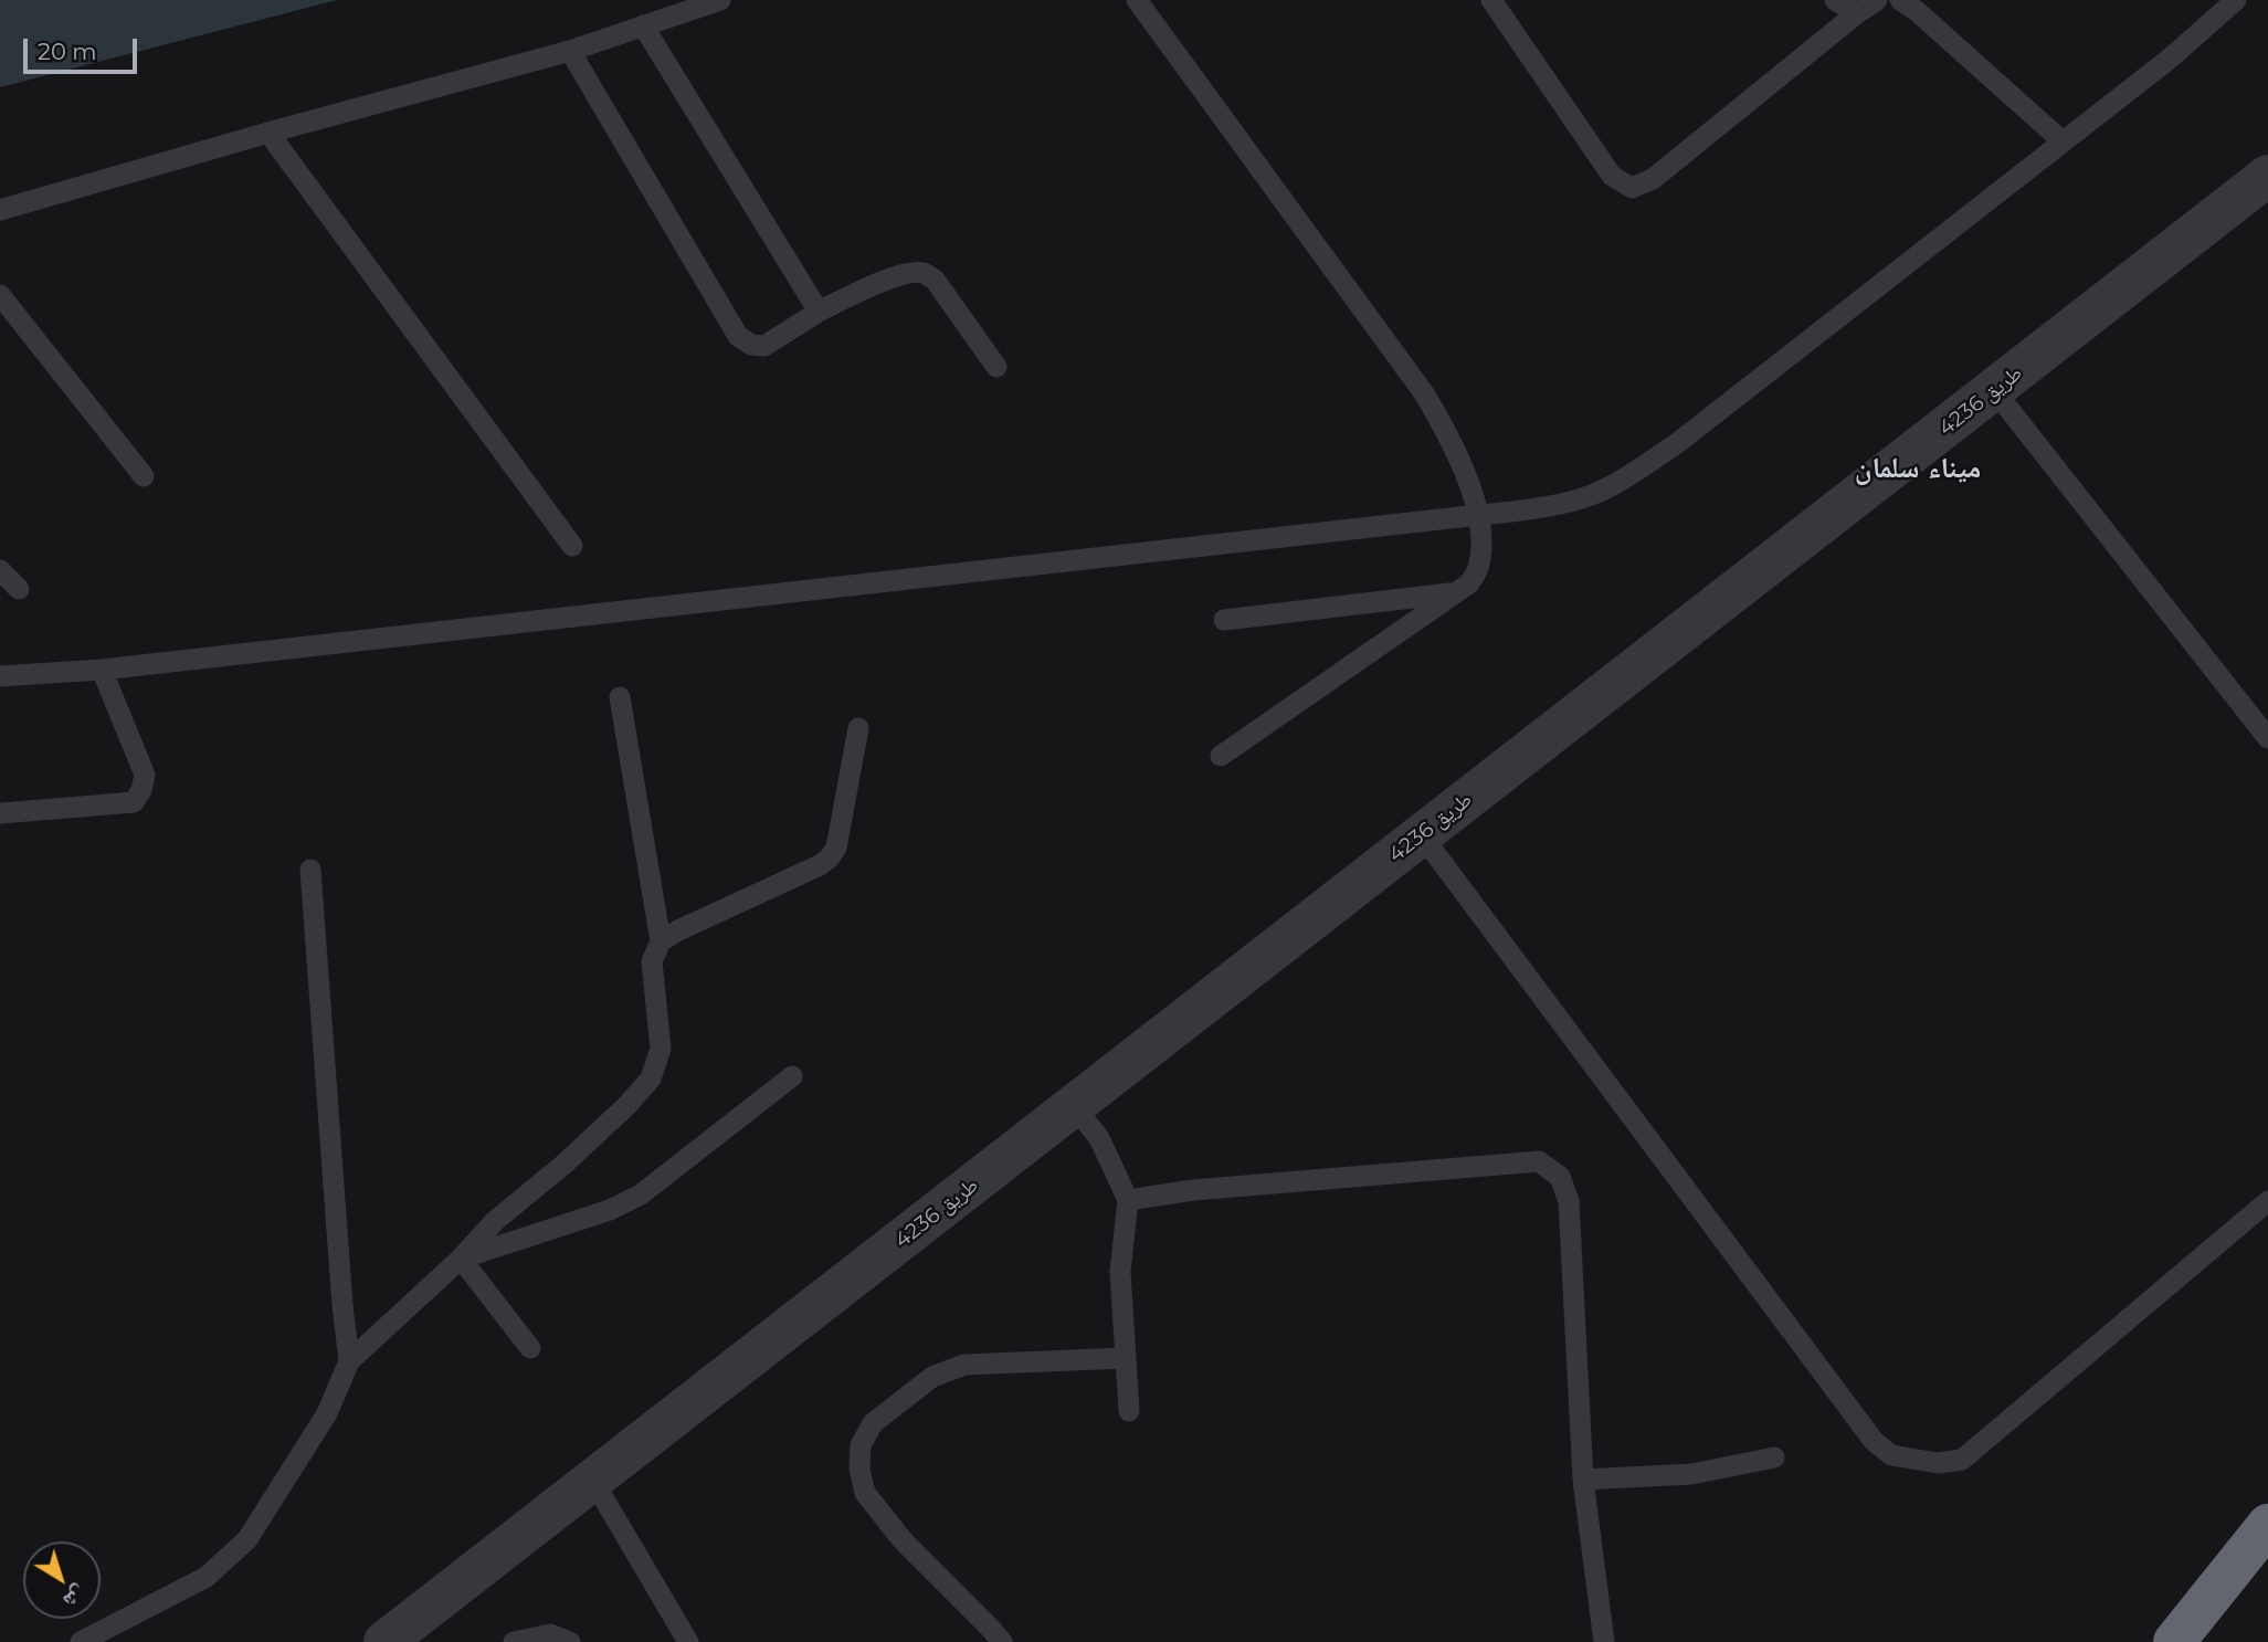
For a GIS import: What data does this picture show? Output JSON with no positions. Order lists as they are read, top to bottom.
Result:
{
  "streets": {
    "street": ["طريق 4236"]
  },
  "districts": ["ميناء سلمان"],
  "scale_bar": "20 m",
  "north": "bottom right"
}
